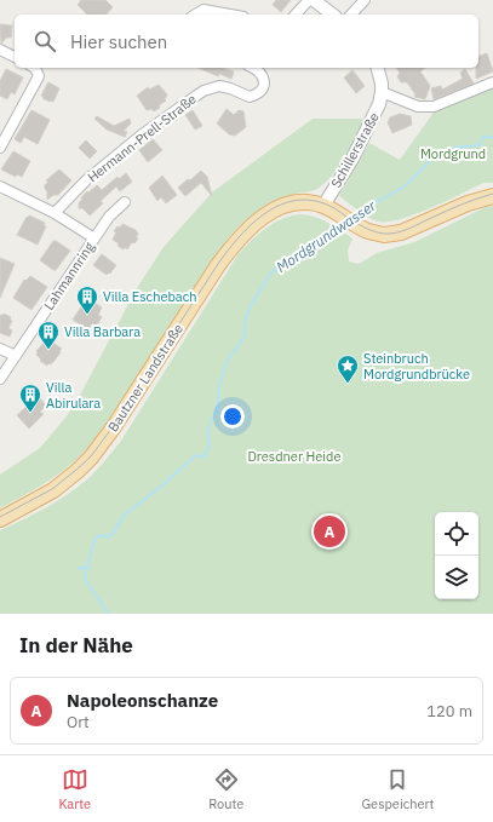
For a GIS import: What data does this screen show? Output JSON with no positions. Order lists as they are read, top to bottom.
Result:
{
  "streets": {
    "main road": ["Bautzner Landstraße"],
    "street": ["Hermann-Prell-Straße", "Schillerstraße", "Lahmannring"]
  },
  "crossings": [
    ["Schillerstraße", "Bautzner Landstraße"]
  ],
  "water": ["Mordgrundwasser"],
  "parks": ["Mordgrund", "Dresdner Heide"],
  "places": {
    "building": ["Villa Eschebach", "Villa Barbara", "Villa Abirulara"],
    "place": ["Steinbruch Mordgrundbrücke"]
  },
  "page": {
    "search": "Hier suchen",
    "pins": "A",
    "heading": "In der Nähe",
    "list": [
      {
        "mark": "A",
        "name": "Napoleonschanze",
        "note": "Ort",
        "value": "120 m"
      }
    ],
    "nav": ["Karte", "Route", "Gespeichert"]
  }
}
